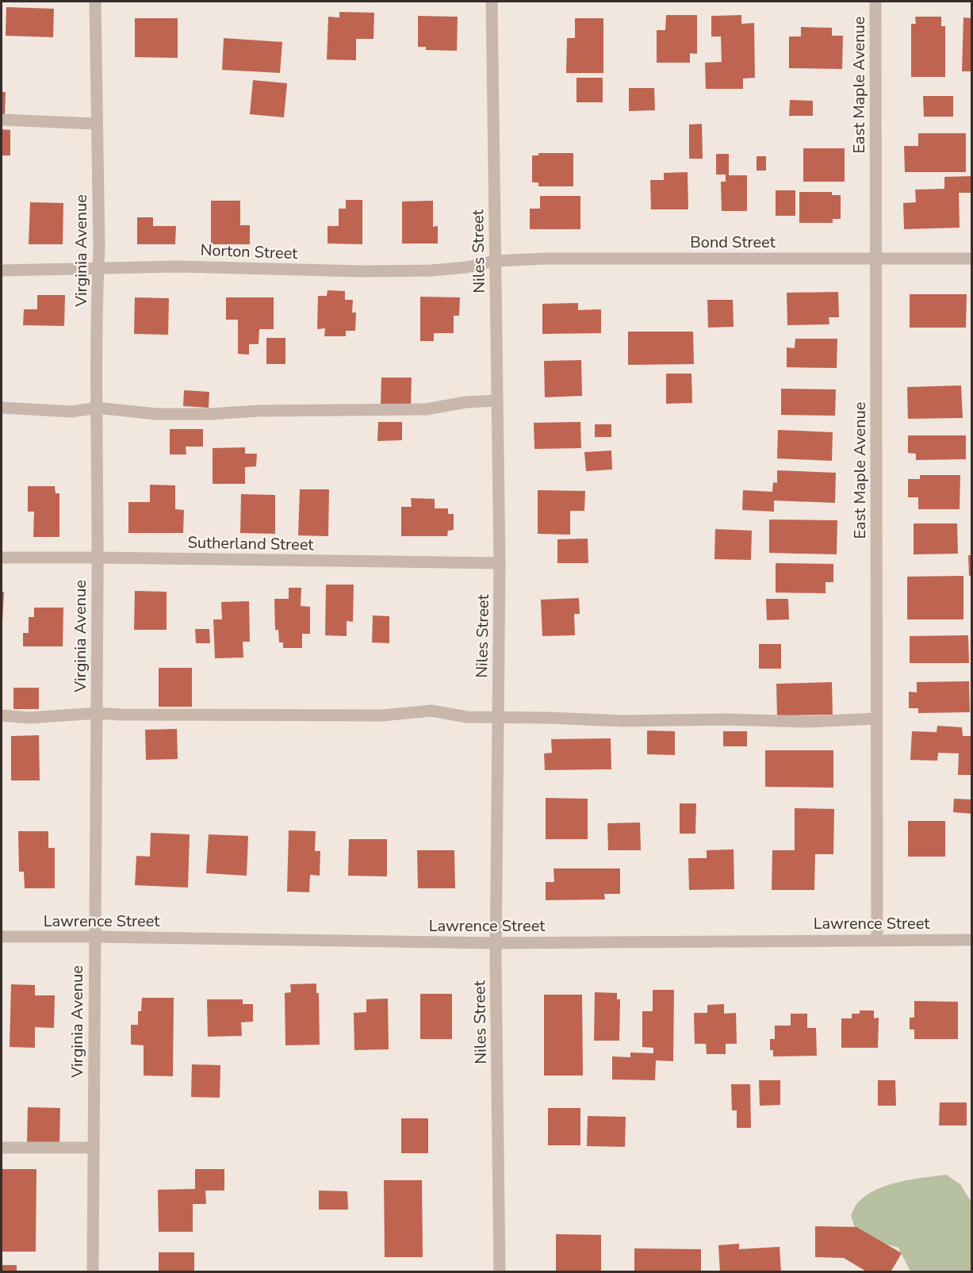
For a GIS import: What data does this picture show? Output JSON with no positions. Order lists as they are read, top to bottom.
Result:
{
  "streets": {
    "street": [
      "East Maple Avenue",
      "Bond Street",
      "Virginia Avenue",
      "Norton Street",
      "Niles Street",
      "Sutherland Street",
      "Lawrence Street"
    ]
  },
  "crossings": [
    ["East Maple Avenue", "Bond Street"],
    ["East Maple Avenue", "Lawrence Street"],
    ["Bond Street", "Norton Street"],
    ["Bond Street", "Niles Street"],
    ["Virginia Avenue", "Norton Street"],
    ["Virginia Avenue", "Sutherland Street"],
    ["Virginia Avenue", "Lawrence Street"],
    ["Norton Street", "Niles Street"],
    ["Niles Street", "Sutherland Street"],
    ["Niles Street", "Lawrence Street"]
  ]
}
